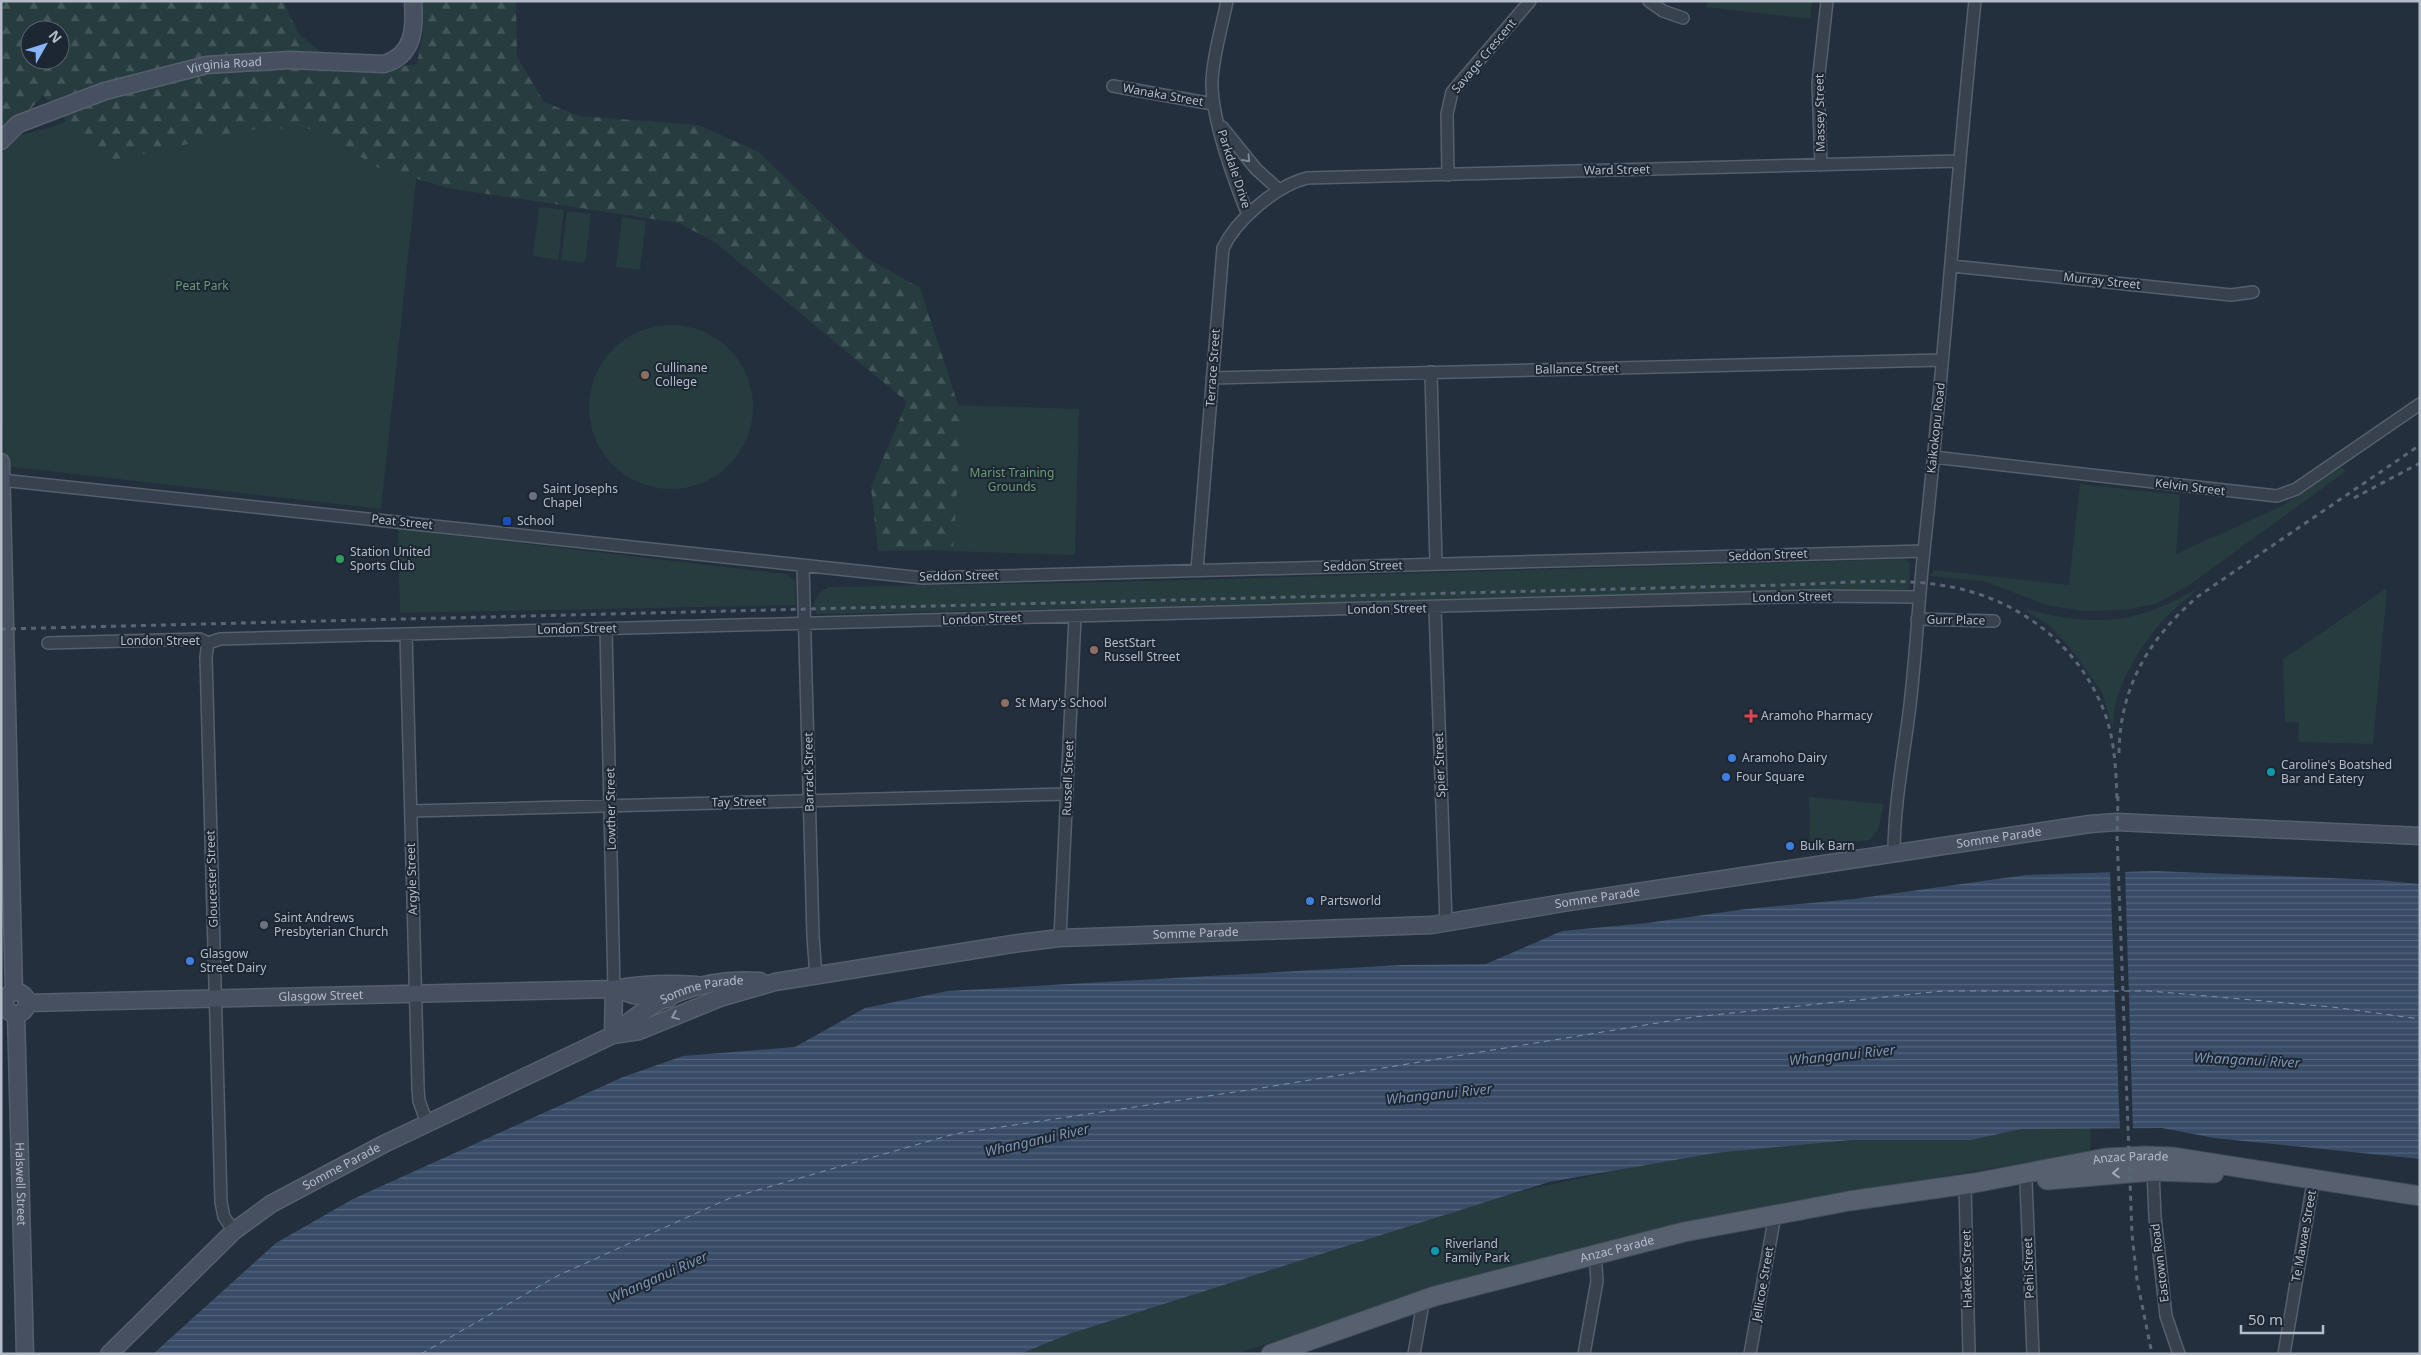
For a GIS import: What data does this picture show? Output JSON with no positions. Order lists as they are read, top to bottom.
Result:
{
  "streets": {
    "main road": [
      "Virginia Road",
      "Somme Parade",
      "Glasgow Street",
      "Anzac Parade",
      "Halswell Street"
    ],
    "street": [
      "Savage Crescent",
      "Wanaka Street",
      "Massey Street",
      "Parkdale Drive",
      "Ward Street",
      "Murray Street",
      "Terrace Street",
      "Ballance Street",
      "Kaikokopu Road",
      "Kelvin Street",
      "Peat Street",
      "Seddon Street",
      "London Street",
      "Gurr Place",
      "Spier Street",
      "Barrack Street",
      "Russell Street",
      "Tay Street",
      "Lowther Street",
      "Gloucester Street",
      "Argyle Street",
      "Te Mawae Street",
      "Eastown Road",
      "Pehi Street",
      "Hakeke Street",
      "Jellicoe Street"
    ]
  },
  "crossings": [
    ["Savage Crescent", "Ward Street"],
    ["Wanaka Street", "Parkdale Drive"],
    ["Massey Street", "Ward Street"],
    ["Parkdale Drive", "Ward Street"],
    ["Parkdale Drive", "Terrace Street"],
    ["Ward Street", "Terrace Street"],
    ["Ward Street", "Kaikokopu Road"],
    ["Murray Street", "Kaikokopu Road"],
    ["Terrace Street", "Ballance Street"],
    ["Terrace Street", "Seddon Street"],
    ["Ballance Street", "Kaikokopu Road"],
    ["Kaikokopu Road", "Kelvin Street"],
    ["Kaikokopu Road", "Seddon Street"],
    ["Kaikokopu Road", "London Street"],
    ["Kaikokopu Road", "Gurr Place"],
    ["Kaikokopu Road", "Somme Parade"],
    ["Peat Street", "Seddon Street"],
    ["Peat Street", "Barrack Street"],
    ["Peat Street", "Halswell Street"],
    ["Seddon Street", "Barrack Street"],
    ["London Street", "Spier Street"],
    ["London Street", "Barrack Street"],
    ["London Street", "Russell Street"],
    ["London Street", "Lowther Street"],
    ["London Street", "Gloucester Street"],
    ["London Street", "Argyle Street"],
    ["Spier Street", "Somme Parade"],
    ["Barrack Street", "Tay Street"],
    ["Barrack Street", "Somme Parade"],
    ["Russell Street", "Tay Street"],
    ["Russell Street", "Somme Parade"],
    ["Tay Street", "Lowther Street"],
    ["Tay Street", "Argyle Street"],
    ["Lowther Street", "Glasgow Street"],
    ["Somme Parade", "Gloucester Street"],
    ["Somme Parade", "Argyle Street"],
    ["Somme Parade", "Glasgow Street"],
    ["Gloucester Street", "Glasgow Street"],
    ["Argyle Street", "Glasgow Street"],
    ["Glasgow Street", "Halswell Street"],
    ["Anzac Parade", "Te Mawae Street"],
    ["Anzac Parade", "Eastown Road"],
    ["Anzac Parade", "Pehi Street"],
    ["Anzac Parade", "Hakeke Street"],
    ["Anzac Parade", "Jellicoe Street"]
  ],
  "water": ["Whanganui River"],
  "parks": ["Peat Park", "Marist Training Grounds"],
  "places": {
    "other": [
      "Cullinane College",
      "Saint Josephs Chapel",
      "Station United Sports Club",
      "BestStart Russell Street",
      "St Mary's School",
      "Aramoho Dairy",
      "Caroline's Boatshed Bar and Eatery",
      "Four Square",
      "Bulk Barn",
      "Partsworld",
      "Saint Andrews Presbyterian Church",
      "Glasgow Street Dairy",
      "Riverland Family Park"
    ],
    "transit": ["School"],
    "health": ["Aramoho Pharmacy"]
  },
  "scale_bar": "50 m",
  "north": "top right"
}
